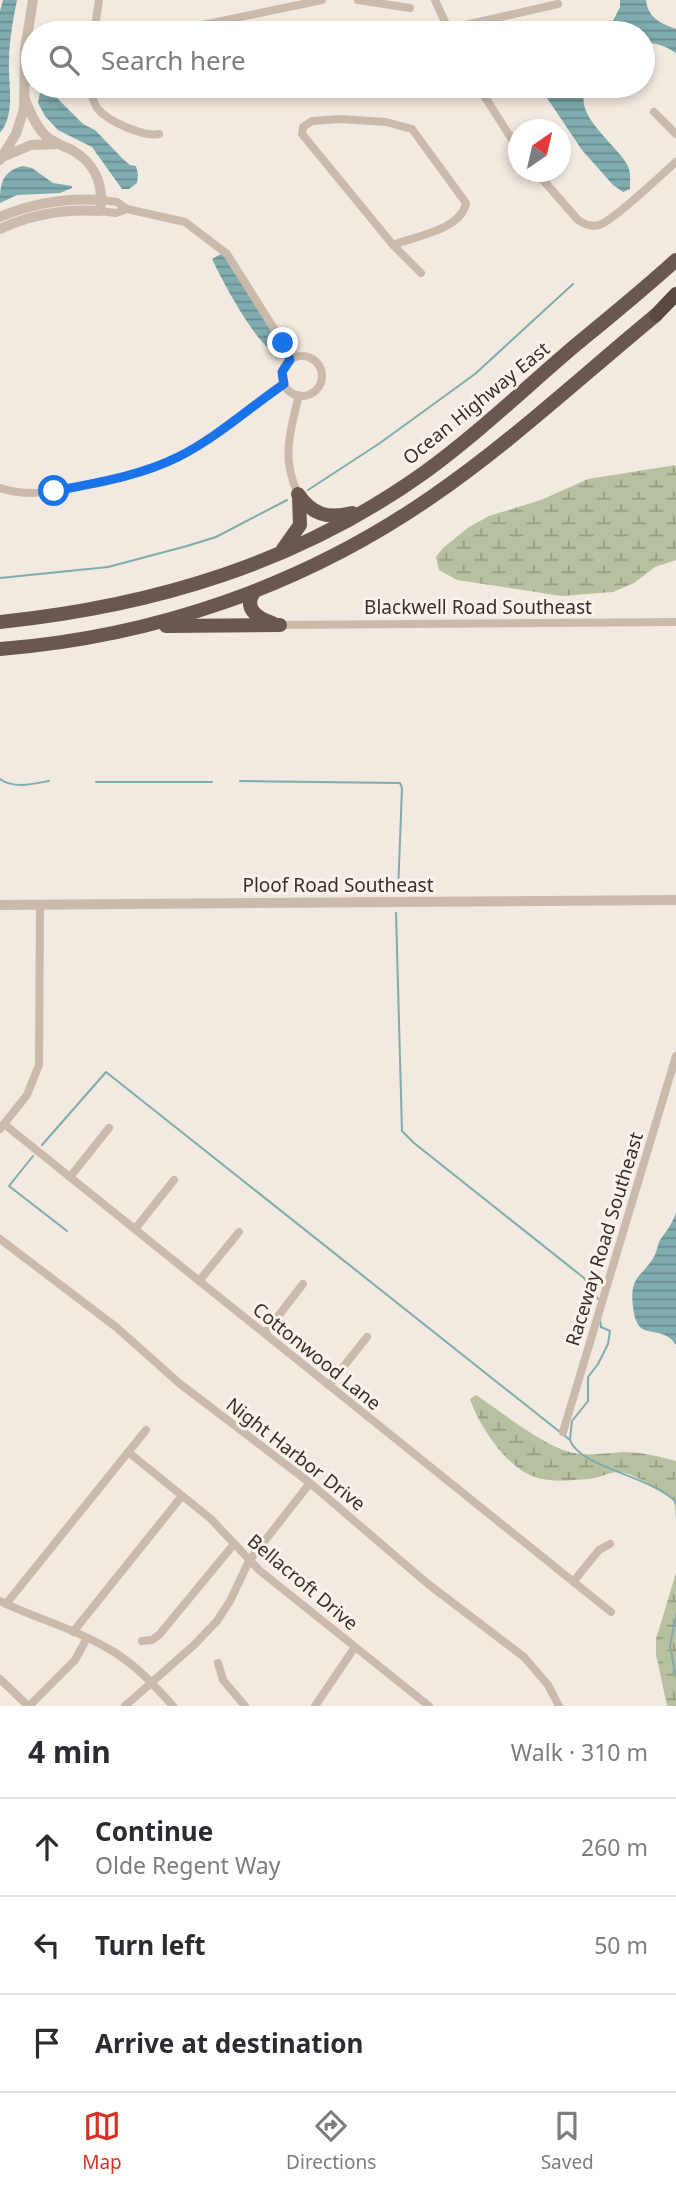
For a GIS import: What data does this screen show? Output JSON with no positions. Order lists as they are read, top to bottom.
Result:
{
  "streets": {
    "highway": ["Ocean Highway East"],
    "street": [
      "Blackwell Road Southeast",
      "Ploof Road Southeast",
      "Raceway Road Southeast",
      "Cottonwood Lane",
      "Night Harbor Drive",
      "Bellacroft Drive"
    ]
  },
  "north": "top right",
  "page": {
    "search": "Search here",
    "heading": ["4 min", "Walk · 310 m"],
    "list": [
      ["Continue", "Olde Regent Way", "260 m"],
      ["Turn left", "50 m"],
      "Arrive at destination"
    ],
    "nav": ["Map", "Directions", "Saved"]
  }
}
